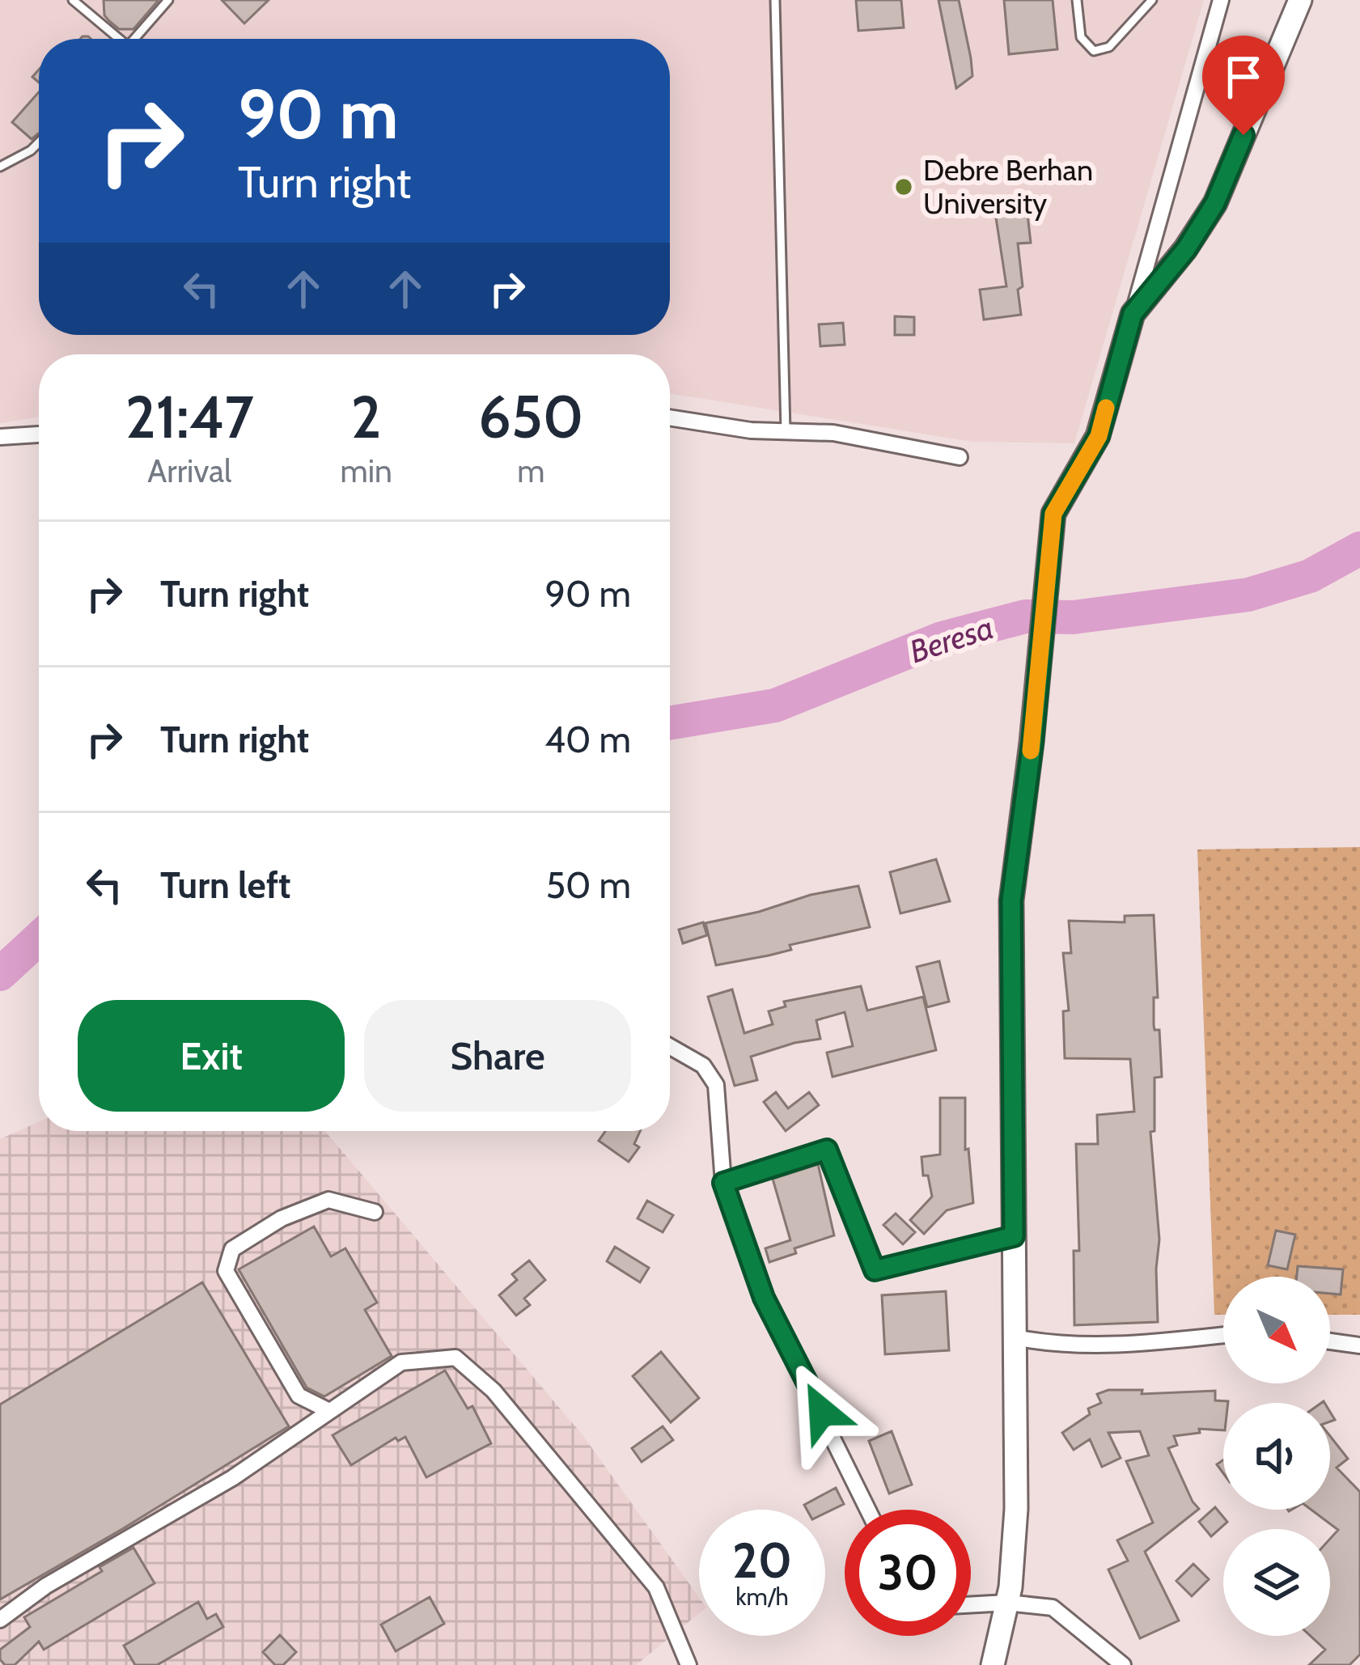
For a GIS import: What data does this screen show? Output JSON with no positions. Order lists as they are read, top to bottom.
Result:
{
  "water": ["Beresa"],
  "places": ["Debre Berhan University"],
  "north": "bottom right",
  "page": {
    "turn": ["90 m", "Turn right"],
    "eta": [
      "21:47",
      "Arrival",
      "2",
      "min",
      "650",
      "m"
    ],
    "list": [
      {
        "name": "Turn right",
        "value": "90 m"
      },
      {
        "name": "Turn right",
        "value": "40 m"
      },
      {
        "name": "Turn left",
        "value": "50 m"
      }
    ],
    "buttons": ["Exit", "Share"],
    "speed": "20 km/h",
    "limit": "30"
  }
}
